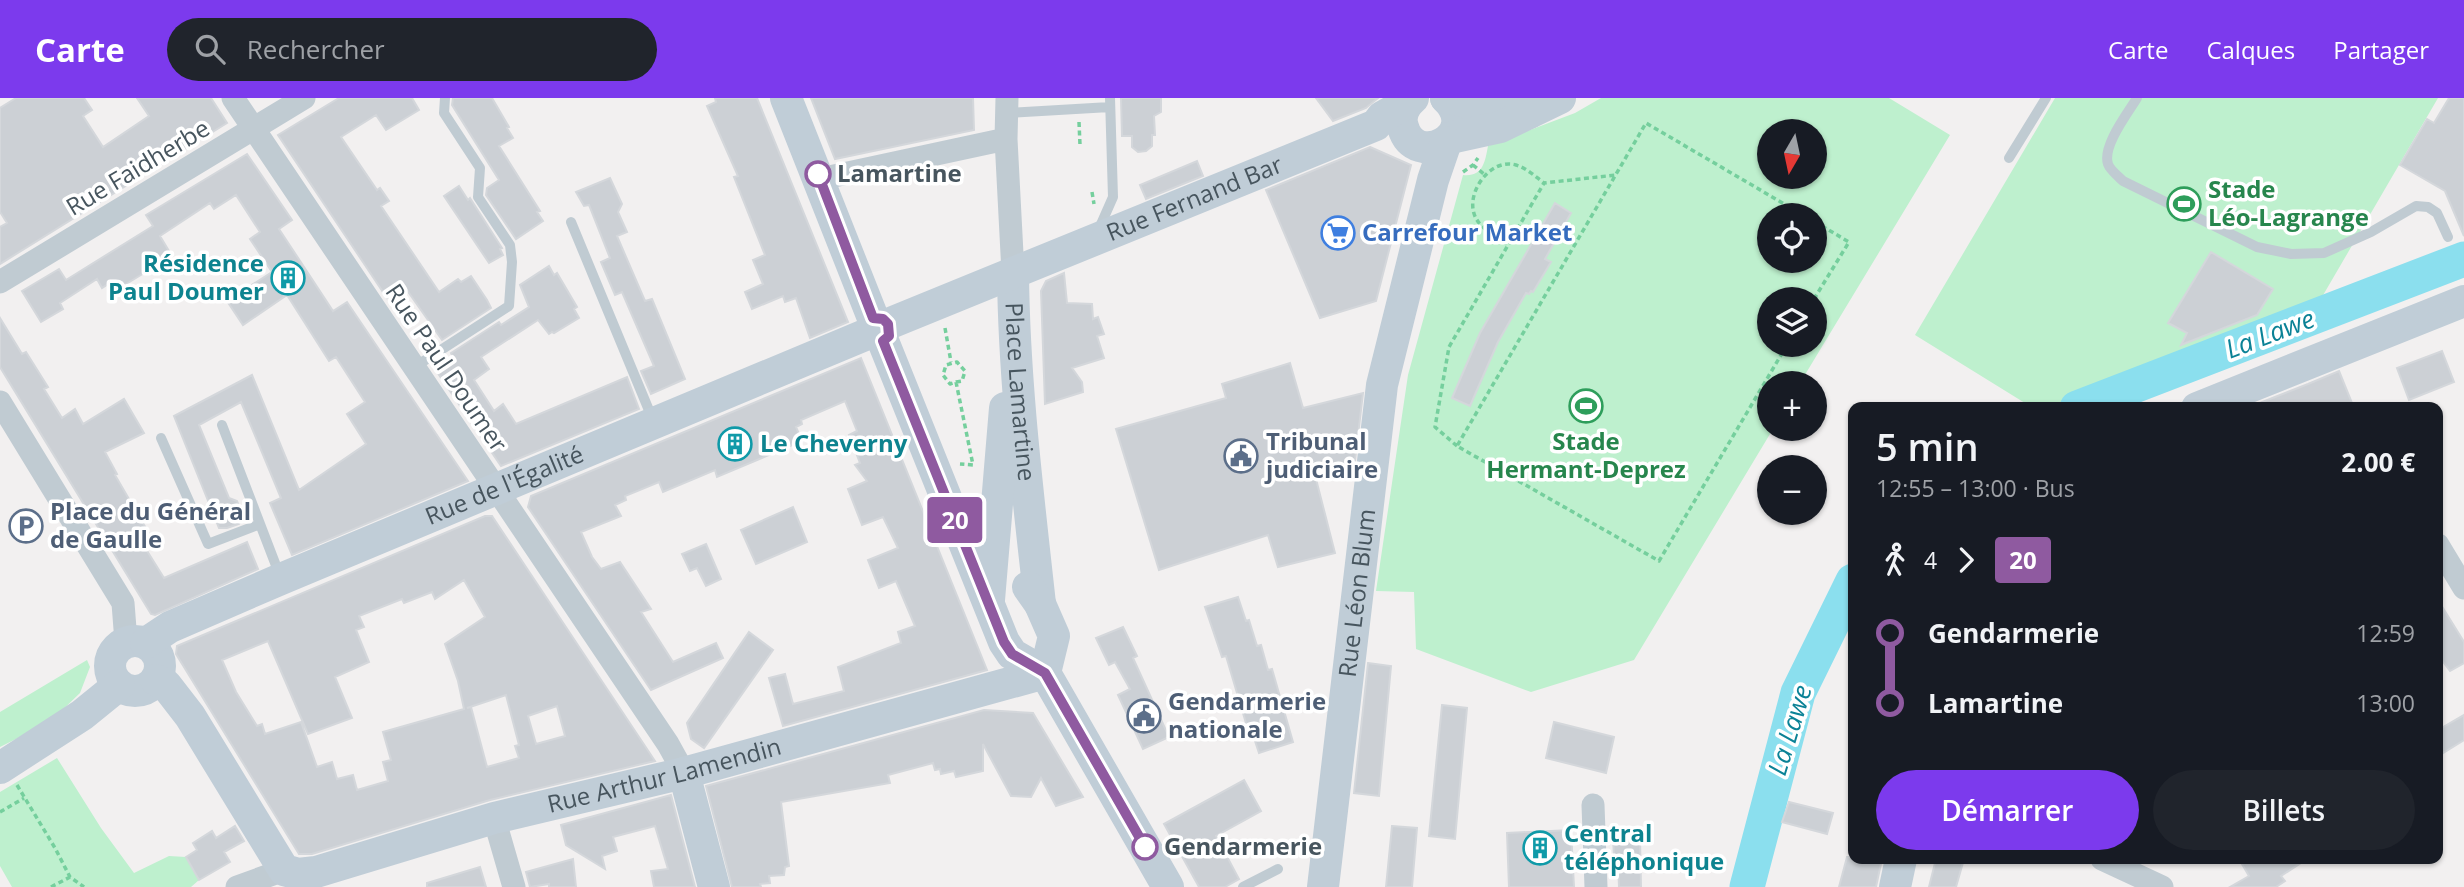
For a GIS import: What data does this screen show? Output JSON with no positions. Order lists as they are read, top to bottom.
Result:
{
  "streets": {
    "street": [
      "Rue Faidherbe",
      "Rue Fernand Bar",
      "Rue Paul Doumer",
      "Place Lamartine",
      "Rue de l'Égalité",
      "Rue Léon Blum",
      "Rue Arthur Lamendin"
    ]
  },
  "crossings": [
    ["Rue Faidherbe", "Rue Paul Doumer"],
    ["Rue Paul Doumer", "Rue de l'Égalité"],
    ["Rue Paul Doumer", "Rue Arthur Lamendin"],
    ["Place Lamartine", "Rue de l'Égalité"],
    ["Place Lamartine", "Rue Arthur Lamendin"]
  ],
  "water": ["La Lawe"],
  "places": {
    "other": ["Lamartine", "Gendarmerie"],
    "sports": ["Stade Léo-Lagrange", "Stade Hermant-Deprez"],
    "supermarket": ["Carrefour Market"],
    "building": ["Résidence Paul Doumer", "Le Cheverny", "Central téléphonique"],
    "public building": ["Tribunal judiciaire", "Gendarmerie nationale"],
    "parking": ["Place du Général de Gaulle"]
  },
  "lines": ["bus line 20"],
  "north": "bottom",
  "page": {
    "header": "Carte",
    "search": "Rechercher",
    "nav": ["Carte", "Calques", "Partager"],
    "on_map": "20",
    "map_buttons": ["+", "−"],
    "heading": ["5 min", "12:55 – 13:00 · Bus", "2.00 €"],
    "legs": ["4", "20"],
    "list": [
      {
        "name": "Gendarmerie",
        "value": "12:59"
      },
      {
        "name": "Lamartine",
        "value": "13:00"
      }
    ],
    "buttons": ["Démarrer", "Billets"]
  }
}
